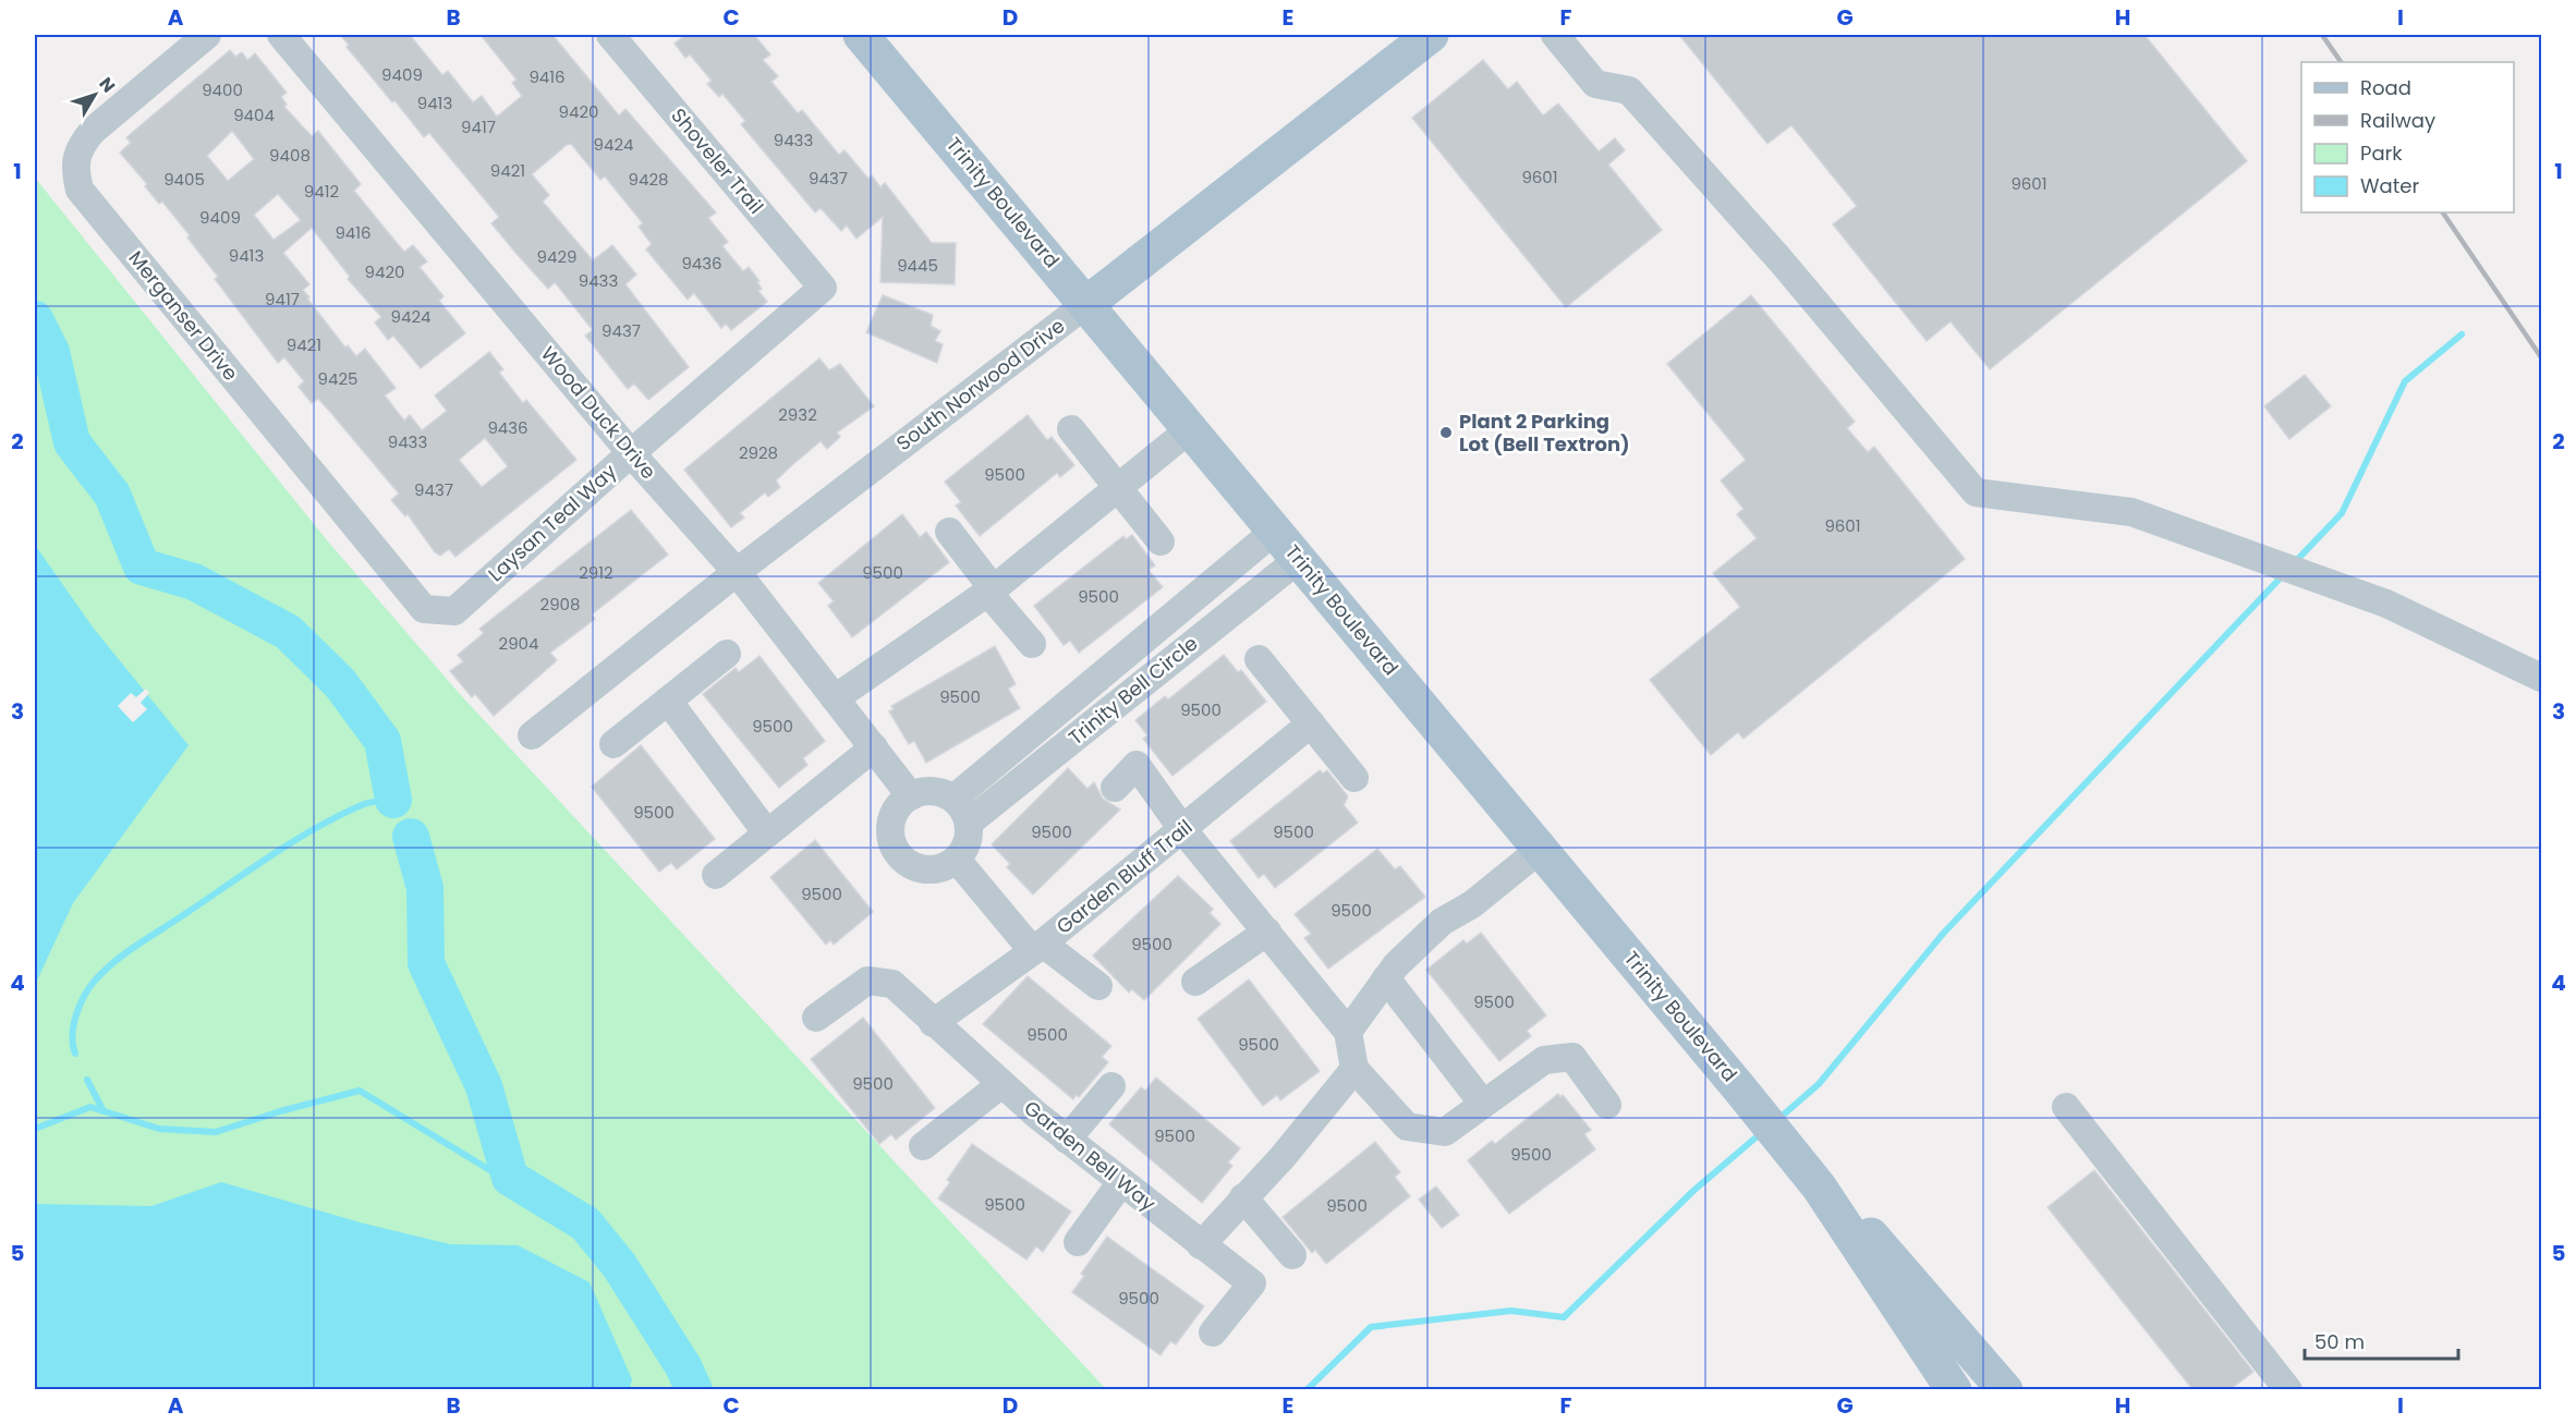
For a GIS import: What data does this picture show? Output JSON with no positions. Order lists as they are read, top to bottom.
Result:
{
  "streets": {
    "main road": ["Trinity Boulevard", "South Norwood Drive"],
    "street": [
      "Shoveler Trail",
      "Merganser Drive",
      "Wood Duck Drive",
      "Laysan Teal Way",
      "Trinity Bell Circle",
      "Garden Bluff Trail",
      "Garden Bell Way"
    ]
  },
  "crossings": [
    ["Shoveler Trail", "Laysan Teal Way"],
    ["Trinity Boulevard", "South Norwood Drive"],
    ["Trinity Boulevard", "Trinity Bell Circle"],
    ["Merganser Drive", "Laysan Teal Way"],
    ["South Norwood Drive", "Wood Duck Drive"],
    ["Wood Duck Drive", "Laysan Teal Way"],
    ["Wood Duck Drive", "Trinity Bell Circle"],
    ["Garden Bluff Trail", "Garden Bell Way"]
  ],
  "places": ["Plant 2 Parking Lot (Bell Textron)"],
  "house_numbers": [
    "9409",
    "9416",
    "9400",
    "9413",
    "9420",
    "9404",
    "9417",
    "9433",
    "9424",
    "9408",
    "9421",
    "9601",
    "9437",
    "9405",
    "9428",
    "9601",
    "9412",
    "9409",
    "9416",
    "9413",
    "9429",
    "9436",
    "9445",
    "9420",
    "9433",
    "9417",
    "9424",
    "9437",
    "9421",
    "9425",
    "2932",
    "9436",
    "9433",
    "2928",
    "9500",
    "9437",
    "9601",
    "2912",
    "9500",
    "9500",
    "2908",
    "2904",
    "9500",
    "9500",
    "9500",
    "9500",
    "9500",
    "9500",
    "9500",
    "9500",
    "9500",
    "9500",
    "9500",
    "9500",
    "9500",
    "9500",
    "9500",
    "9500",
    "9500",
    "9500"
  ],
  "legend": [
    "Road",
    "Railway",
    "Park",
    "Water"
  ],
  "scale_bar": "50 m",
  "north": "top right",
  "grid": {
    "columns": [
      "A",
      "B",
      "C",
      "D",
      "E",
      "F",
      "G",
      "H",
      "I"
    ],
    "rows": [
      "1",
      "2",
      "3",
      "4",
      "5"
    ]
  }
}
